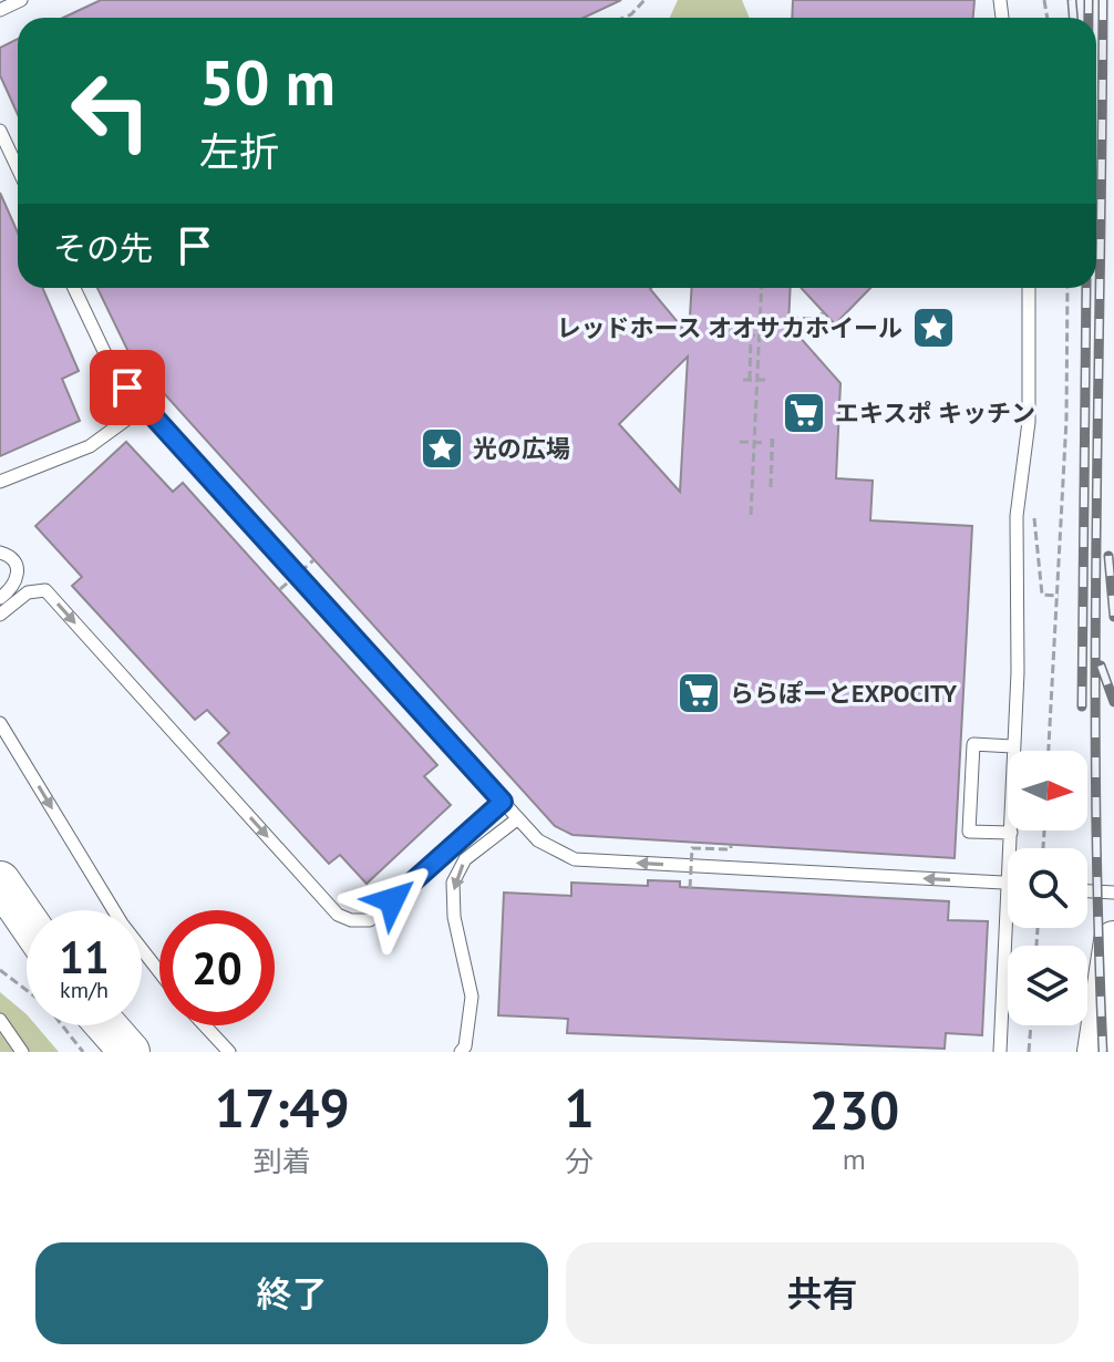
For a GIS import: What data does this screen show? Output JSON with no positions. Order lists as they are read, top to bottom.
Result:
{
  "places": {
    "place": ["レッドホース オオサカホイール", "光の広場"],
    "supermarket": ["エキスポ キッチン", "ららぽーとEXPOCITY"]
  },
  "north": "right",
  "page": {
    "turn": ["50 m", "左折"],
    "then": "その先",
    "speed": "11 km/h",
    "limit": "20",
    "eta": [
      "17:49",
      "到着",
      "1",
      "分",
      "230",
      "m"
    ],
    "buttons": ["終了", "共有"]
  }
}
